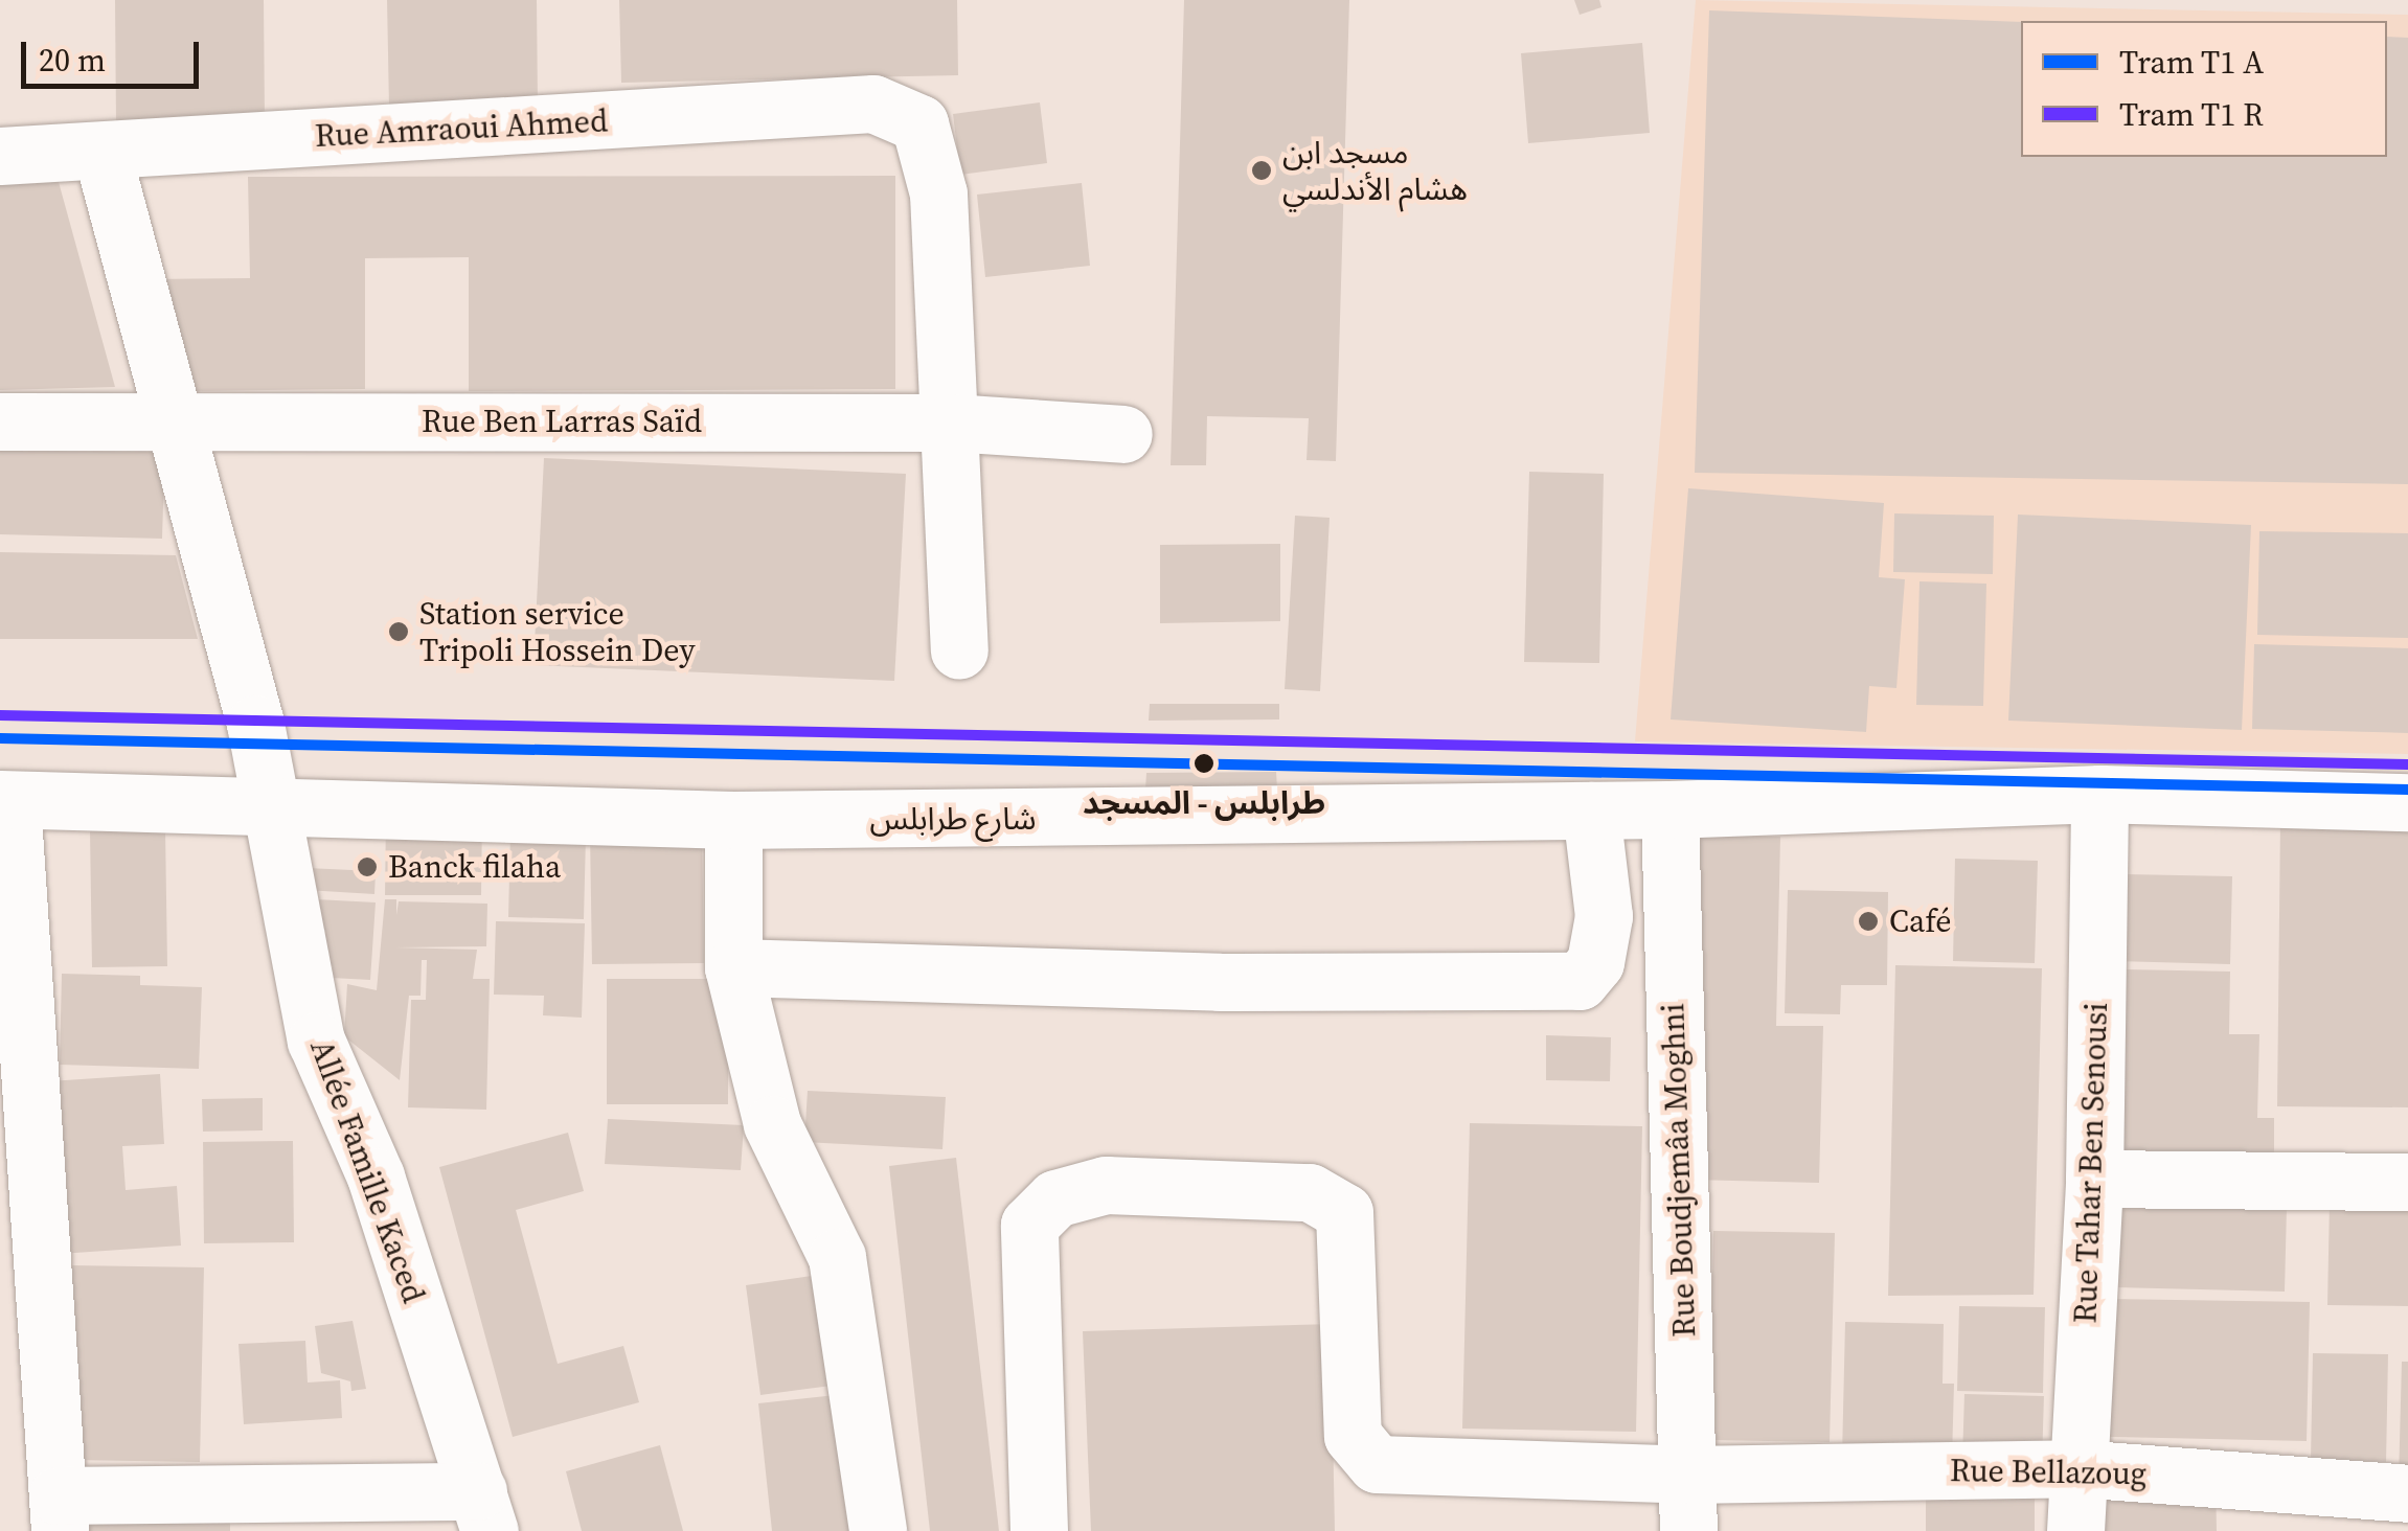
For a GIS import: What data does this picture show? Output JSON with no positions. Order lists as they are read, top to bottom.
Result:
{
  "streets": {
    "street": [
      "Rue Amraoui Ahmed",
      "Rue Ben Larras Saïd",
      "شارع طرابلس",
      "Rue Tahar Ben Senousi",
      "Rue Boudjemâa Moghni",
      "Allée Famille Kaced",
      "Rue Bellazoug"
    ]
  },
  "crossings": [
    ["Rue Amraoui Ahmed", "Rue Ben Larras Saïd"],
    ["Rue Amraoui Ahmed", "Allée Famille Kaced"],
    ["Rue Ben Larras Saïd", "Allée Famille Kaced"],
    ["شارع طرابلس", "Rue Tahar Ben Senousi"],
    ["شارع طرابلس", "Rue Boudjemâa Moghni"],
    ["شارع طرابلس", "Allée Famille Kaced"],
    ["Rue Tahar Ben Senousi", "Rue Bellazoug"],
    ["Rue Boudjemâa Moghni", "Rue Bellazoug"]
  ],
  "places": [
    "مسجد ابن هشام الأندلسي",
    "Station service Tripoli Hossein Dey",
    "طرابلس - المسجد",
    "Banck filaha",
    "Café"
  ],
  "legend": ["Tram T1 A", "Tram T1 R"],
  "scale_bar": "20 m"
}
